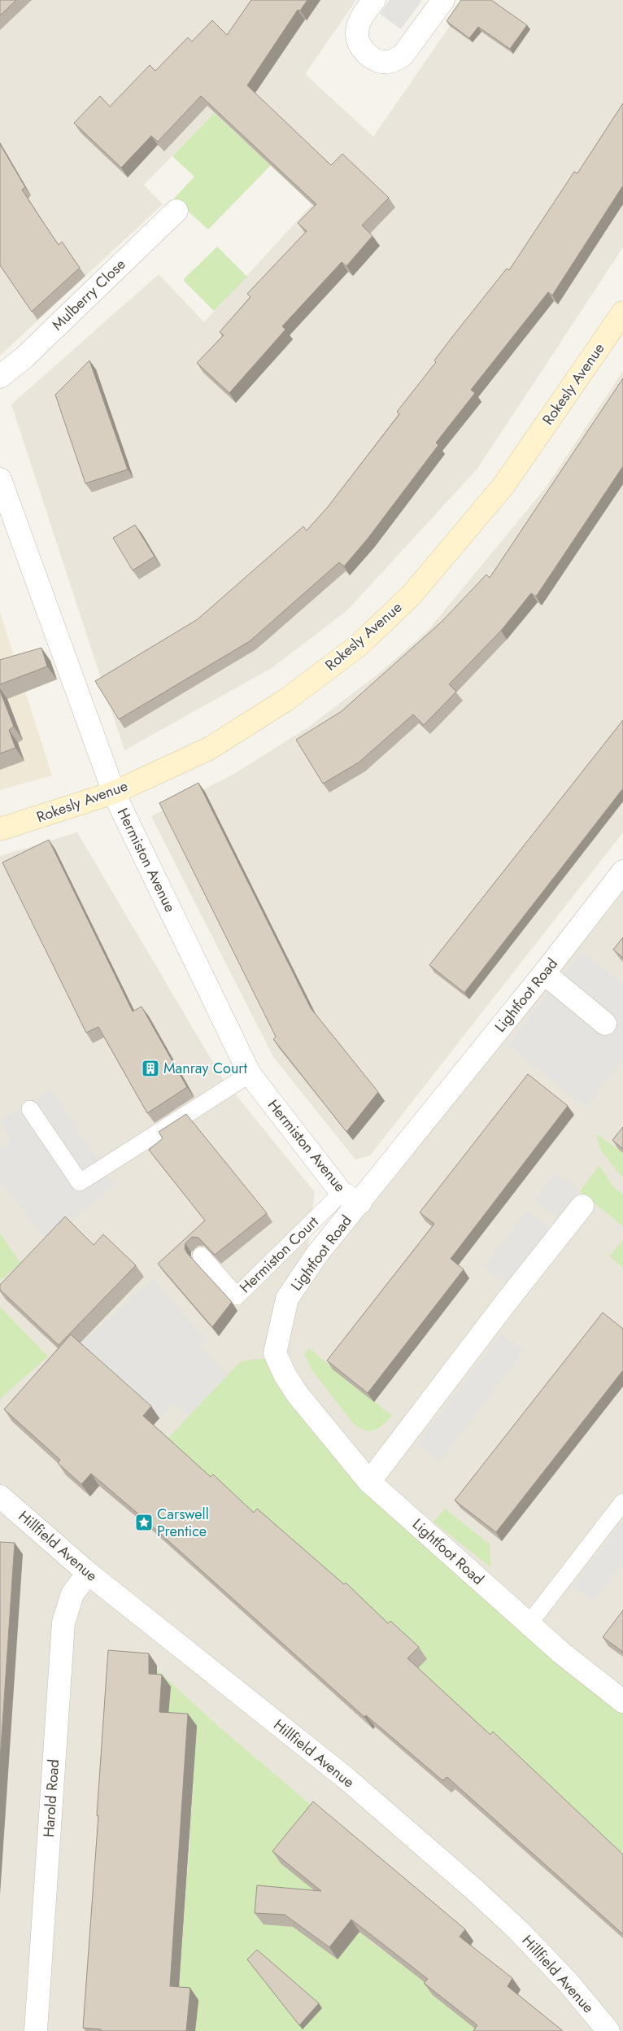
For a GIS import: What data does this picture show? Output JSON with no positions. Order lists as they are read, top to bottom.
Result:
{
  "streets": {
    "street": [
      "Mulberry Close",
      "Rokesly Avenue",
      "Hermiston Avenue",
      "Lightfoot Road",
      "Hillfield Avenue",
      "Harold Road"
    ],
    "lane": ["Hermiston Court"]
  },
  "crossings": [
    ["Rokesly Avenue", "Hermiston Avenue"],
    ["Hermiston Avenue", "Lightfoot Road"],
    ["Hermiston Avenue", "Hermiston Court"],
    ["Lightfoot Road", "Hermiston Court"],
    ["Hillfield Avenue", "Harold Road"]
  ],
  "places": {
    "building": ["Manray Court"],
    "place": ["Carswell Prentice"]
  }
}
